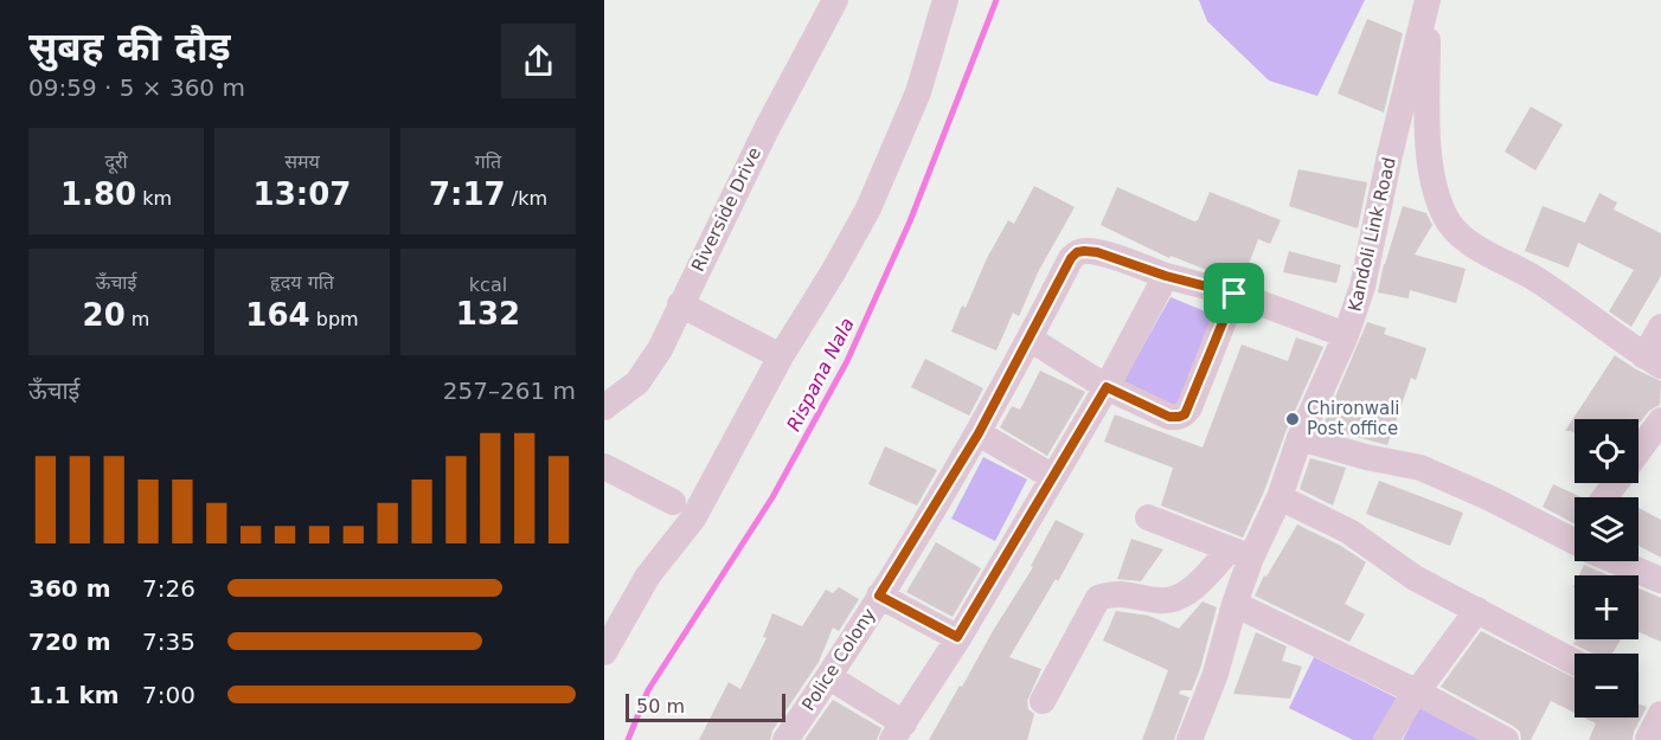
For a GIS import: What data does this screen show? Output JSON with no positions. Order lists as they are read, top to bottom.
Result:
{
  "streets": {
    "street": ["Riverside Drive", "Kandoli Link Road", "Police Colony"]
  },
  "water": ["Rispana Nala"],
  "places": ["Chironwali Post office"],
  "scale_bar": "50 m",
  "page": {
    "heading": ["सुबह की दौड़", "09:59 · 5 × 360 m"],
    "stats": [
      ["दूरी", "1.80 km"],
      ["समय", "13:07"],
      ["गति", "7:17 /km"],
      ["ऊँचाई", "20 m"],
      ["हृदय गति", "164 bpm"],
      ["kcal", "132"]
    ],
    "chart": ["ऊँचाई", "257–261 m"],
    "map_buttons": ["+", "−"],
    "list": [
      {
        "name": "360 m",
        "note": "7:26"
      },
      {
        "name": "720 m",
        "note": "7:35"
      },
      {
        "name": "1.1 km",
        "note": "7:00"
      }
    ],
    "scale": "50 m"
  }
}
